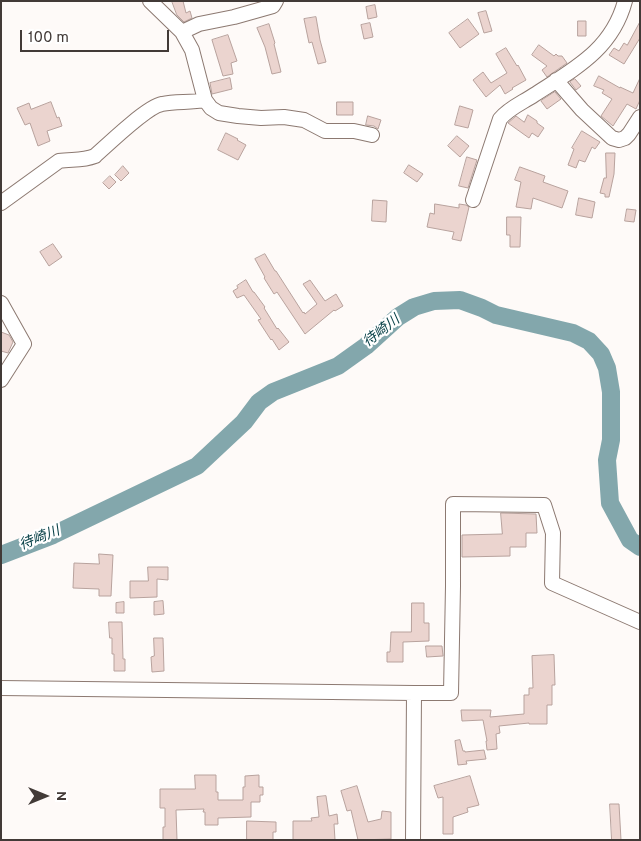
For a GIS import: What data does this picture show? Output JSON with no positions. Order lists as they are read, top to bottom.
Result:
{
  "water": ["待崎川"],
  "scale_bar": "100 m",
  "north": "right"
}
